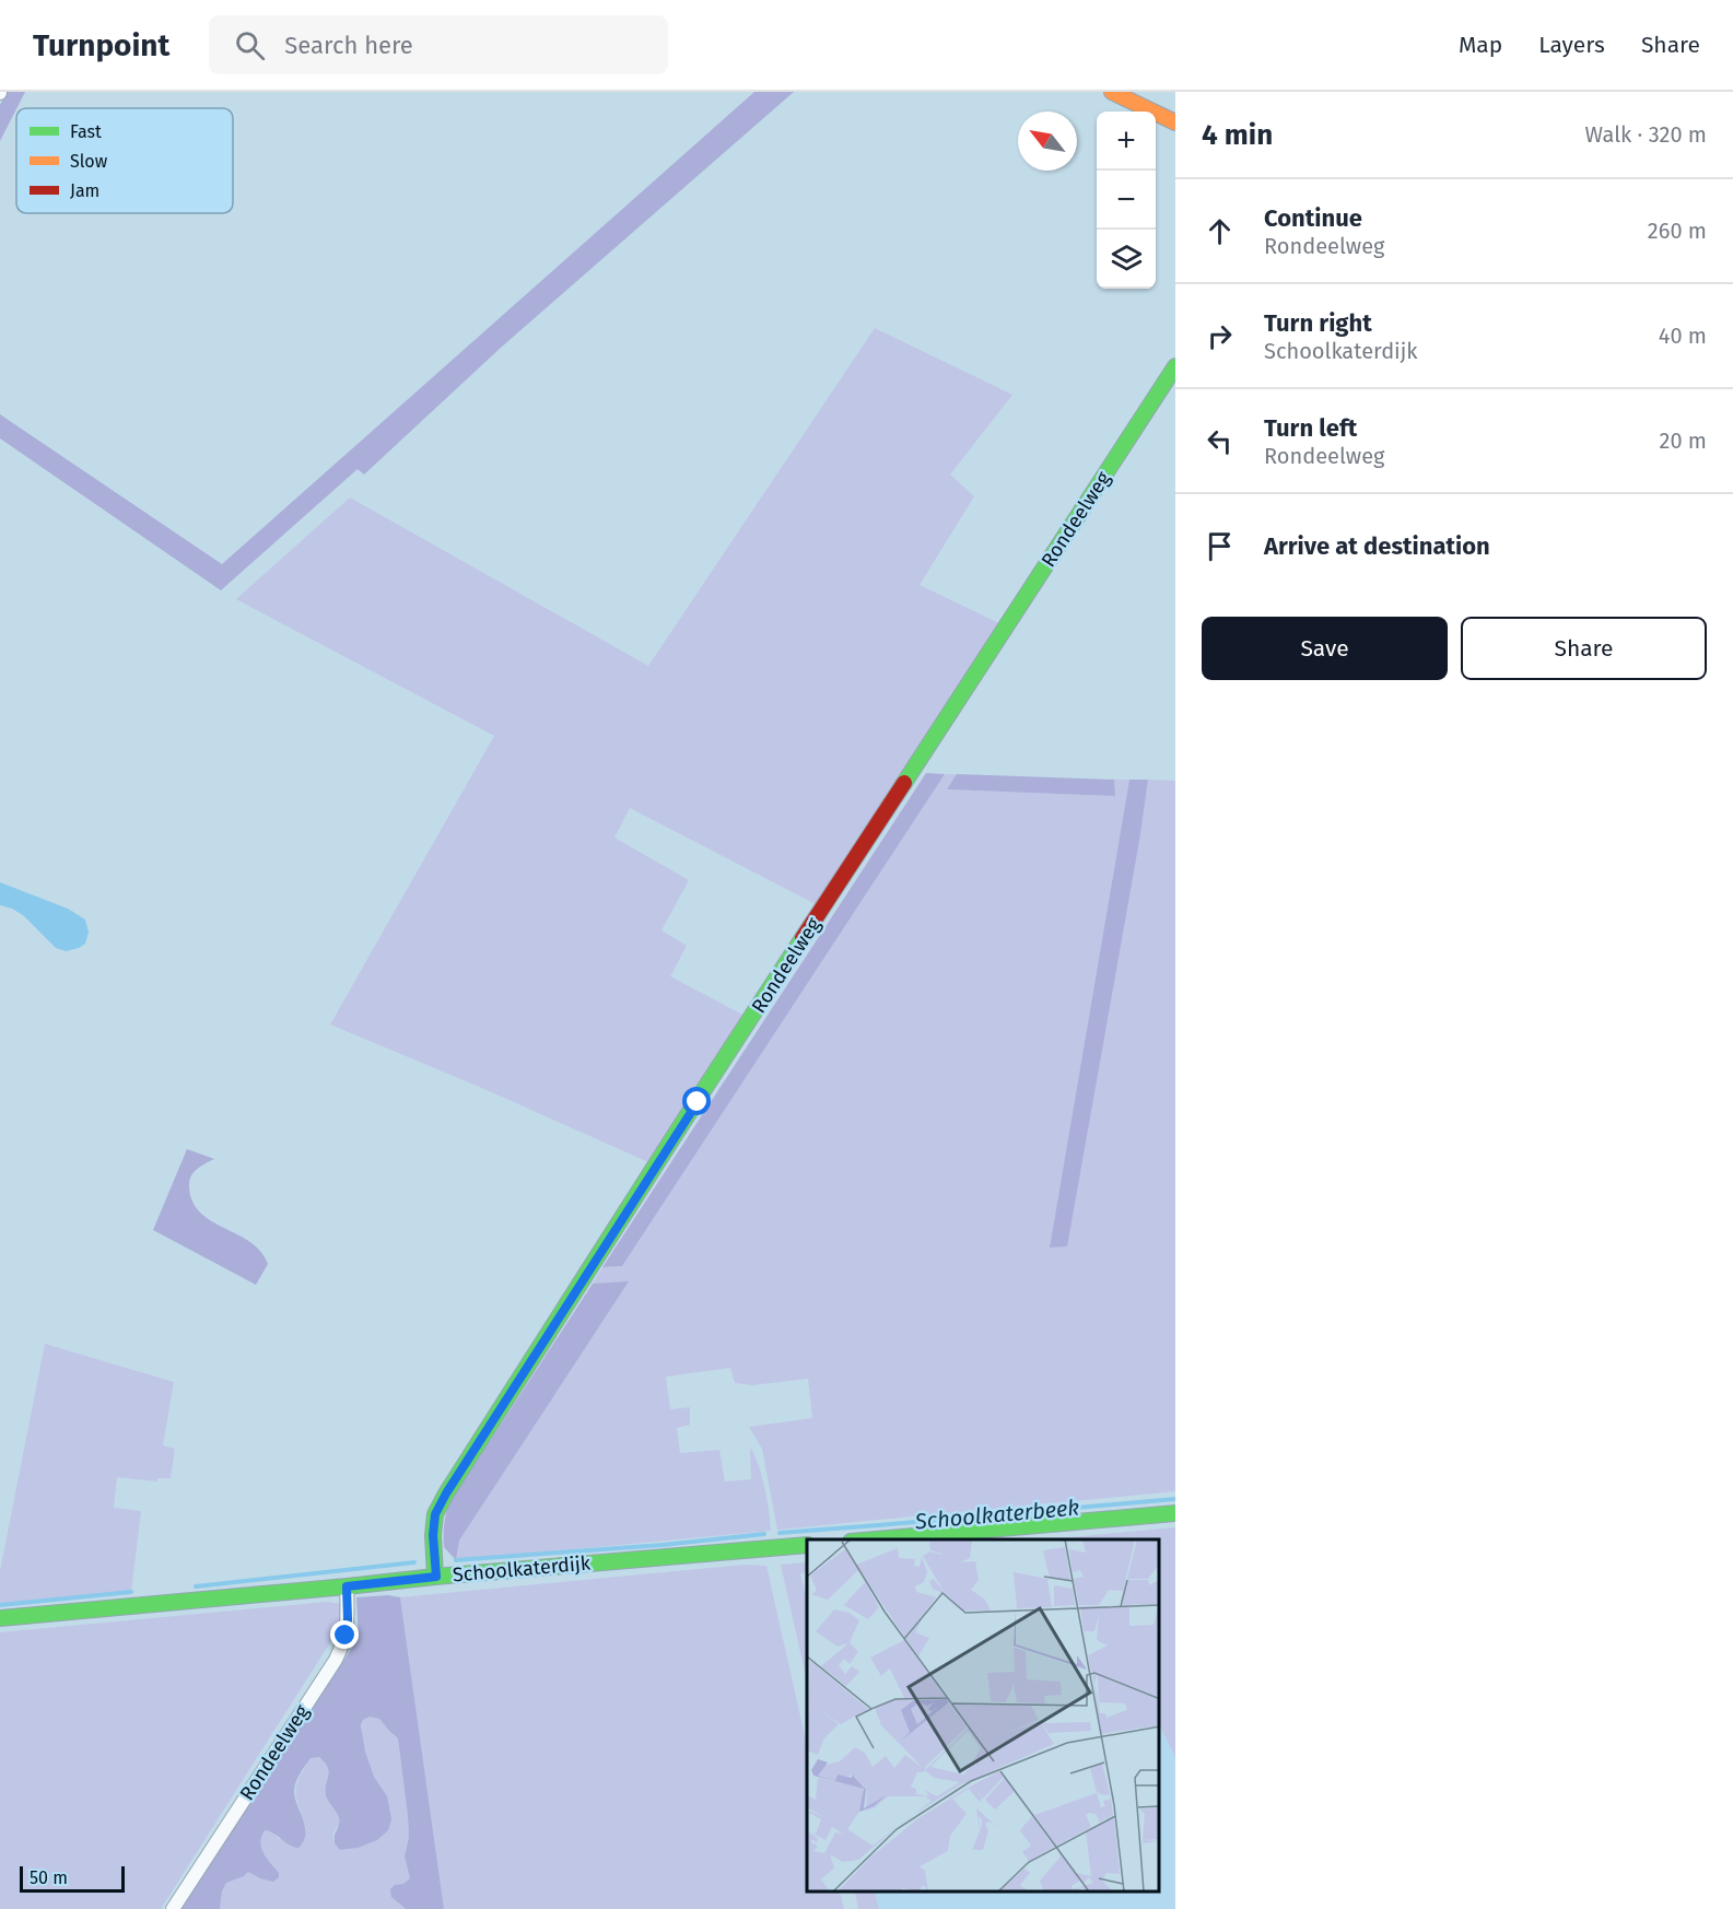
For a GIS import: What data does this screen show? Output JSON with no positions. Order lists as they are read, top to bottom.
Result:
{
  "streets": {
    "street": ["Rondeelweg", "Schoolkaterdijk"]
  },
  "crossings": [
    ["Rondeelweg", "Schoolkaterdijk"]
  ],
  "water": ["Schoolkaterbeek"],
  "legend": ["Fast", "Slow", "Jam"],
  "scale_bar": "50 m",
  "north": "top left",
  "page": {
    "header": "Turnpoint",
    "search": "Search here",
    "nav": ["Map", "Layers", "Share"],
    "heading": ["4 min", "Walk · 320 m"],
    "map_buttons": ["+", "−"],
    "list": [
      ["Continue", "Rondeelweg", "260 m"],
      ["Turn right", "Schoolkaterdijk", "40 m"],
      ["Turn left", "Rondeelweg", "20 m"],
      "Arrive at destination"
    ],
    "buttons": ["Save", "Share"],
    "scale": "50 m"
  }
}
